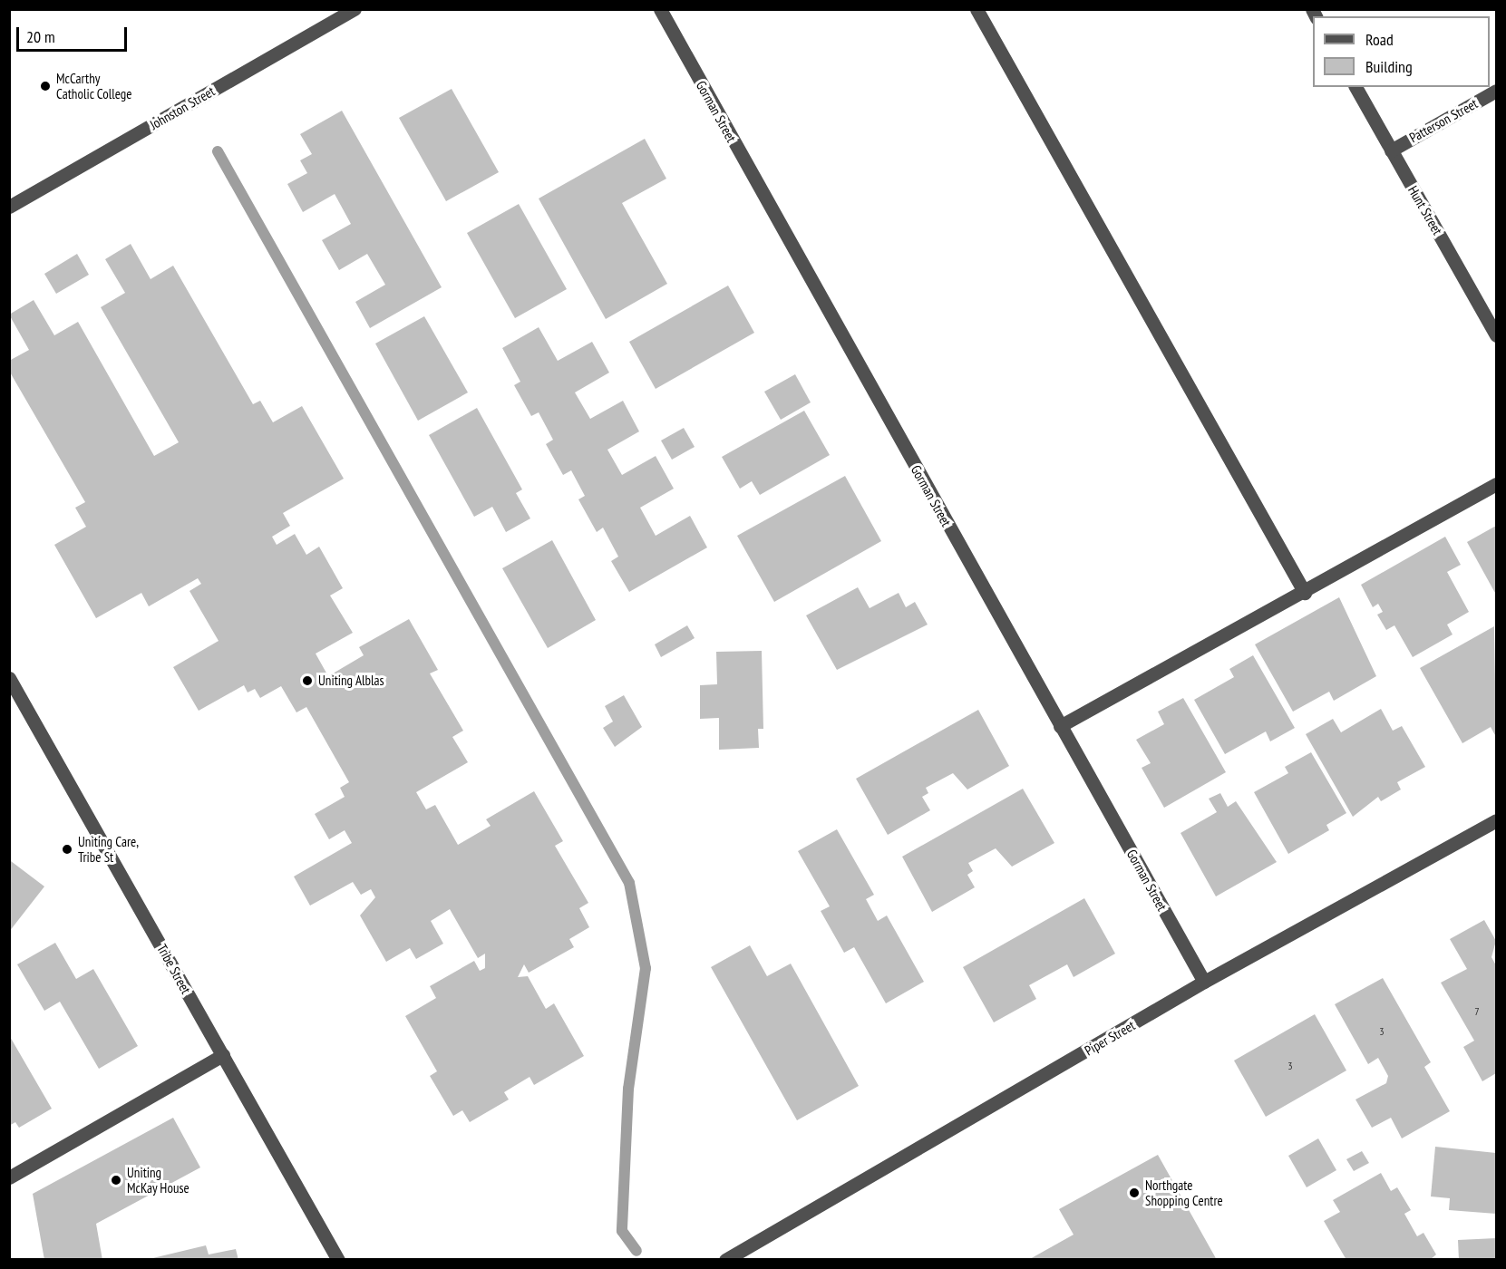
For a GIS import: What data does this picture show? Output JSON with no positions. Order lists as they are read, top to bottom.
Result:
{
  "streets": {
    "street": [
      "Johnston Street",
      "Gorman Street",
      "Patterson Street",
      "Hunt Street",
      "Tribe Street",
      "Piper Street"
    ]
  },
  "crossings": [
    ["Gorman Street", "Piper Street"],
    ["Patterson Street", "Hunt Street"]
  ],
  "places": [
    "McCarthy Catholic College",
    "Uniting Alblas",
    "Uniting Care, Tribe St",
    "Uniting McKay House",
    "Northgate Shopping Centre"
  ],
  "house_numbers": ["7", "3", "3"],
  "legend": ["Road", "Building"],
  "scale_bar": "20 m"
}
